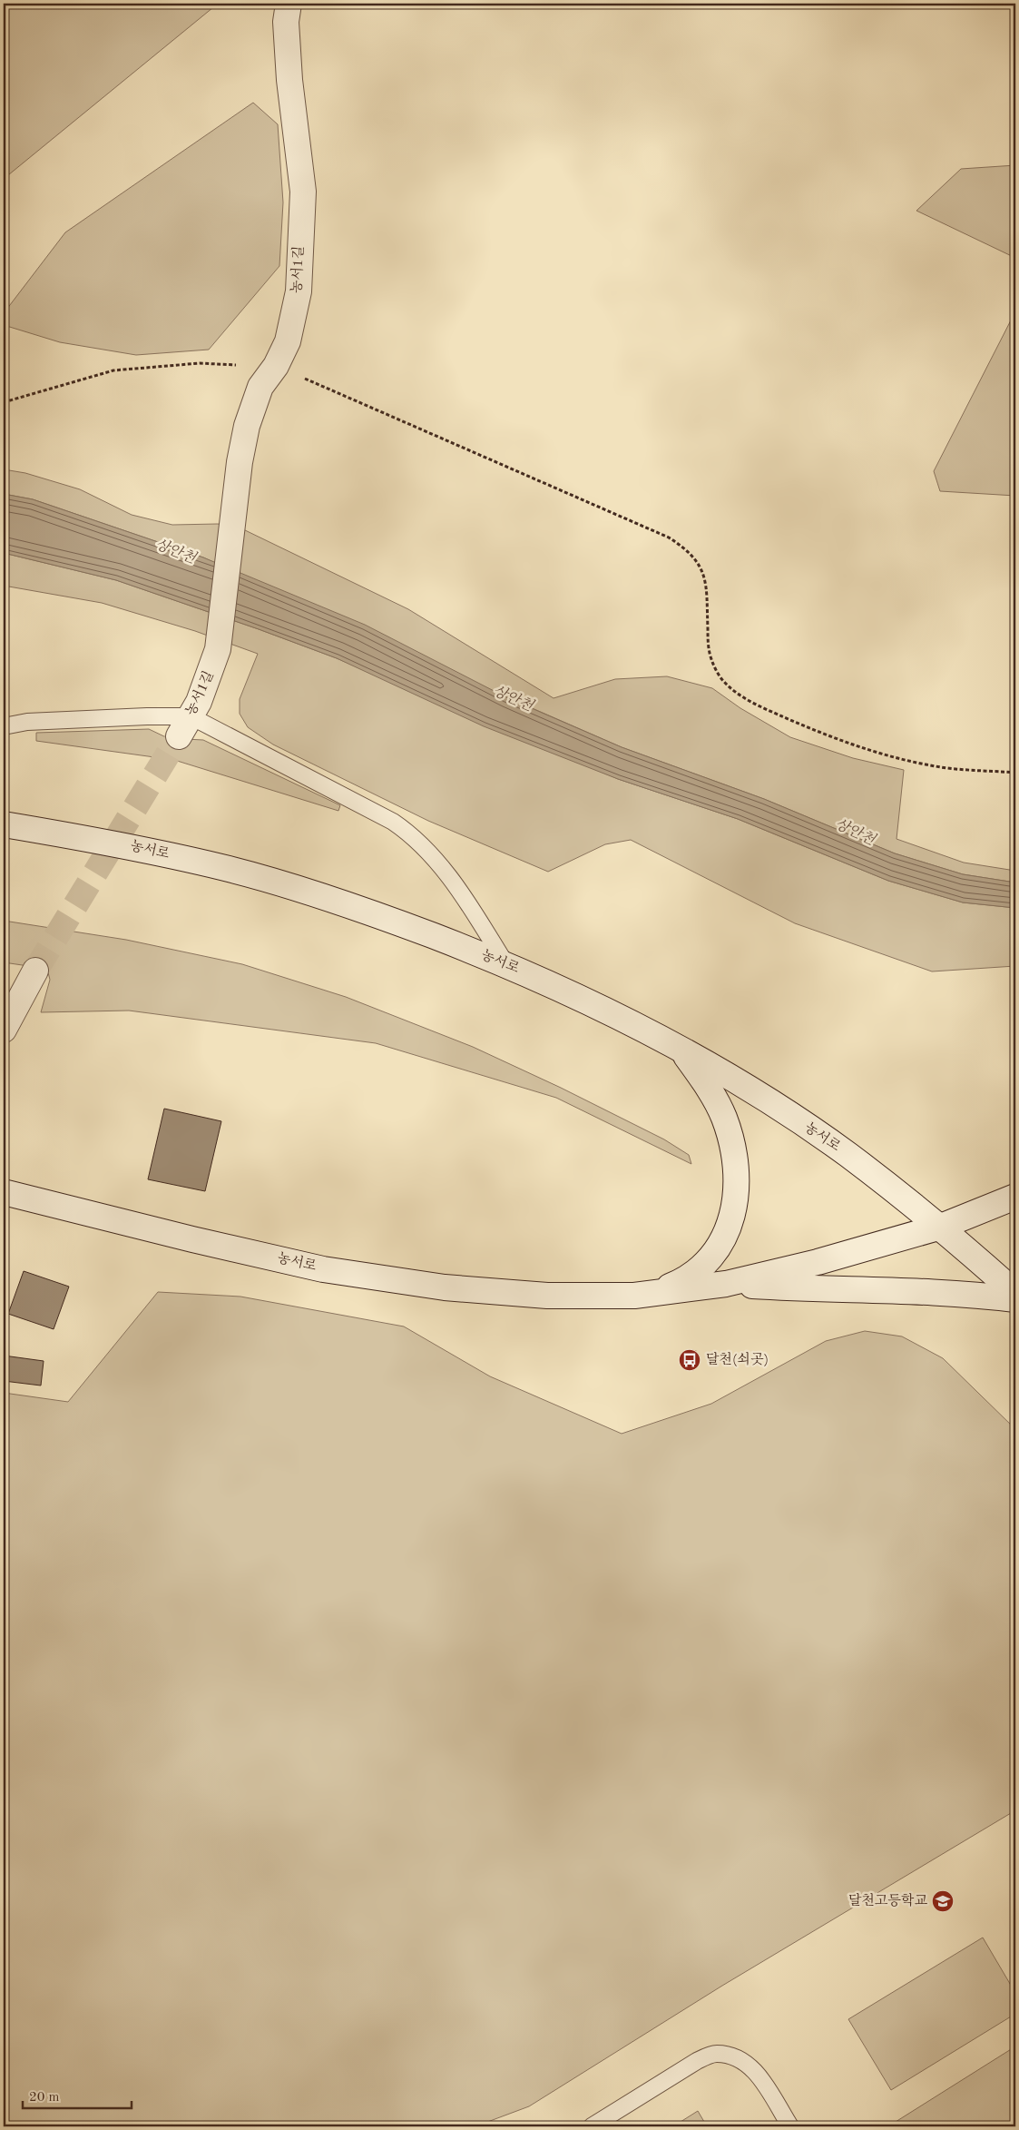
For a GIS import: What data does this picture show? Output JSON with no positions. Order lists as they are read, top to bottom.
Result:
{
  "streets": {
    "street": ["농서1길", "농서로"]
  },
  "water": ["상안천"],
  "places": {
    "bus stop": ["달천(쇠곳)"],
    "school or university": ["달천고등학교"]
  },
  "scale_bar": "20 m"
}
